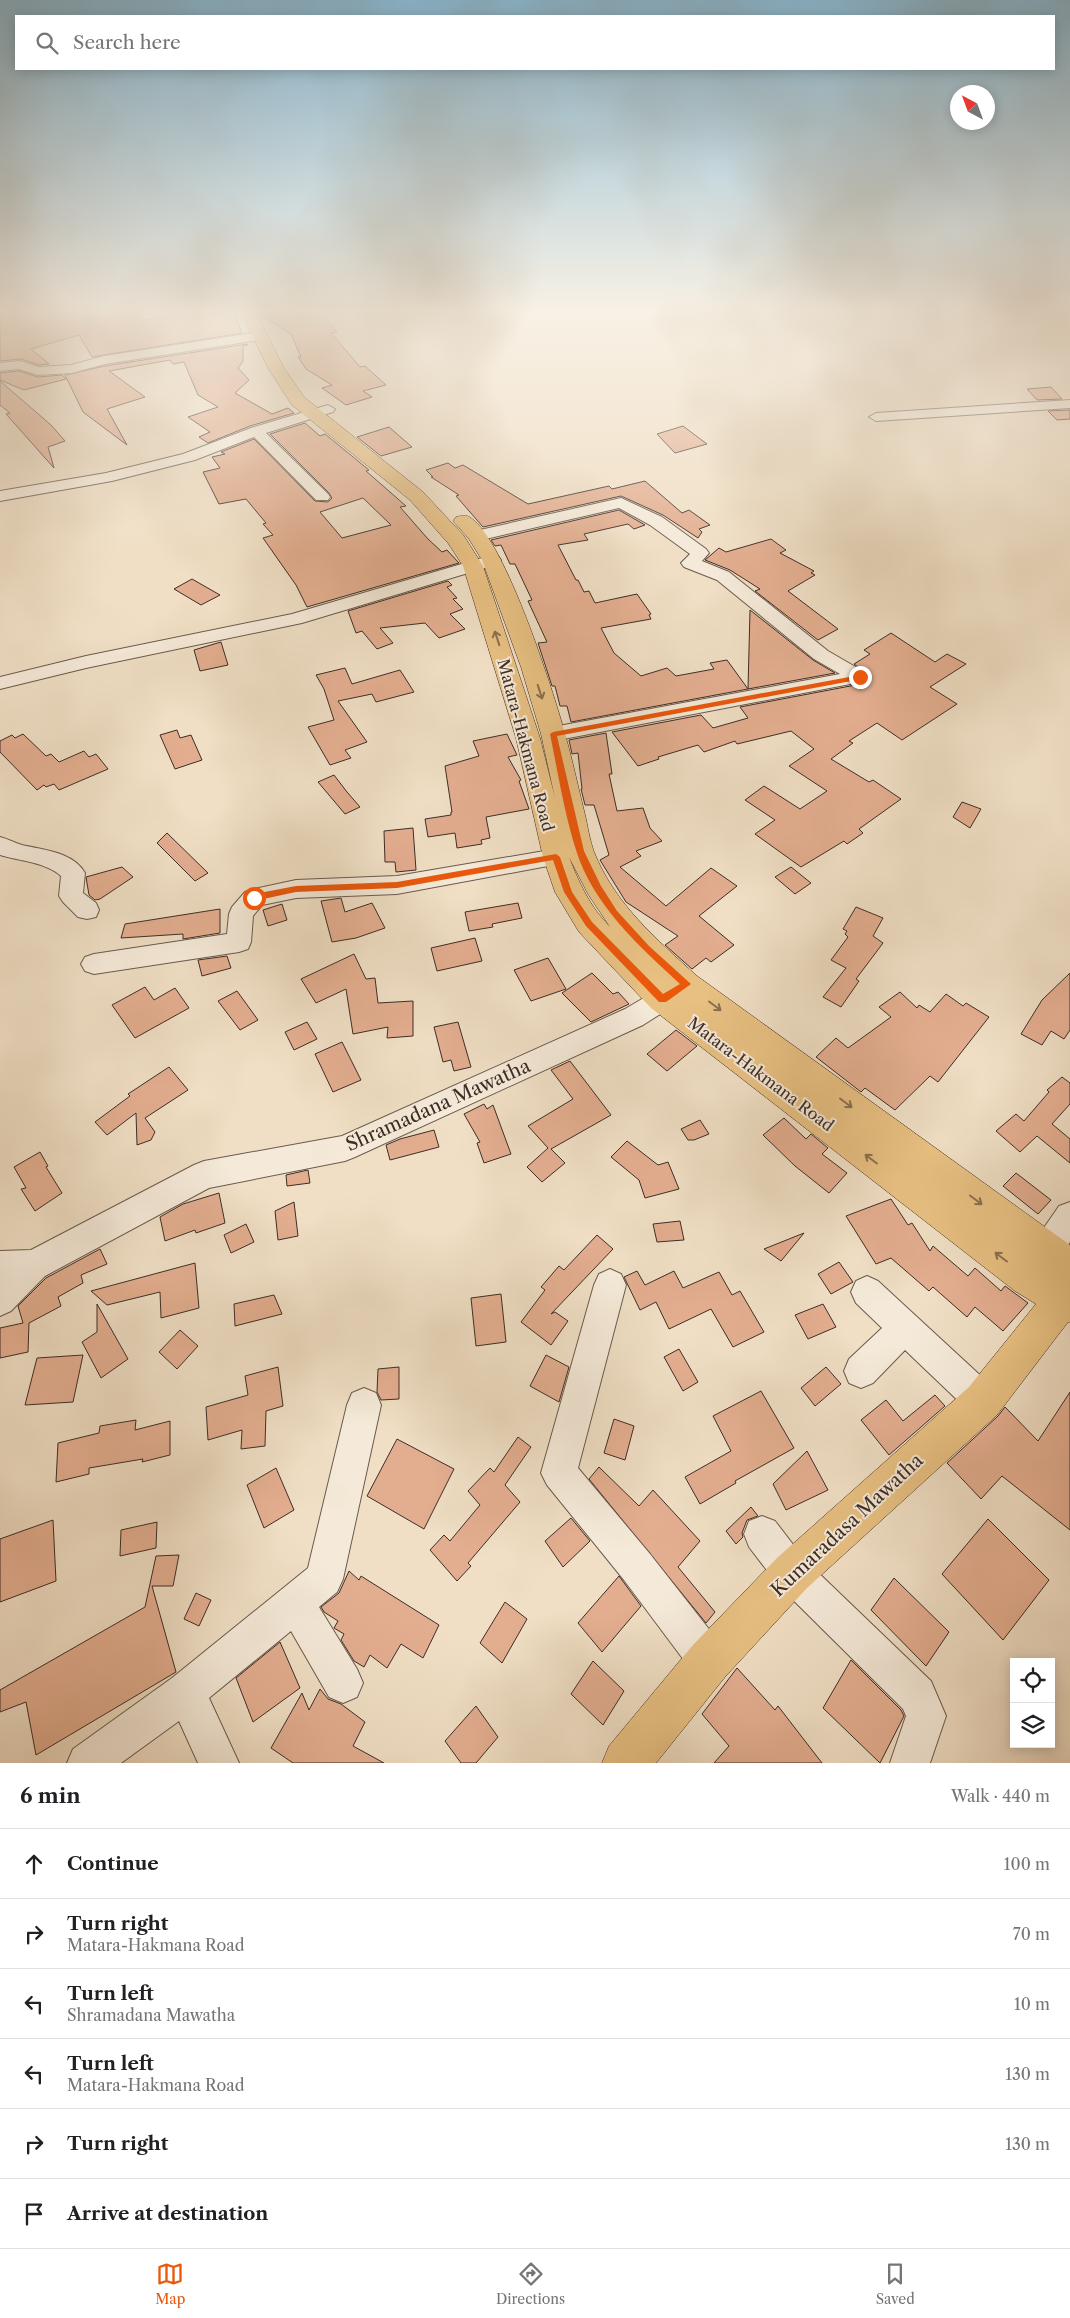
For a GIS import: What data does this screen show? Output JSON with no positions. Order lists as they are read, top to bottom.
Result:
{
  "streets": {
    "main road": ["Matara-Hakmana Road", "Kumaradasa Mawatha"],
    "street": ["Shramadana Mawatha"]
  },
  "crossings": [
    ["Matara-Hakmana Road", "Shramadana Mawatha"],
    ["Matara-Hakmana Road", "Kumaradasa Mawatha"]
  ],
  "north": "top left",
  "page": {
    "search": "Search here",
    "heading": ["6 min", "Walk · 440 m"],
    "list": [
      ["Continue", "100 m"],
      ["Turn right", "Matara-Hakmana Road", "70 m"],
      ["Turn left", "Shramadana Mawatha", "10 m"],
      ["Turn left", "Matara-Hakmana Road", "130 m"],
      ["Turn right", "130 m"],
      "Arrive at destination"
    ],
    "nav": ["Map", "Directions", "Saved"]
  }
}
